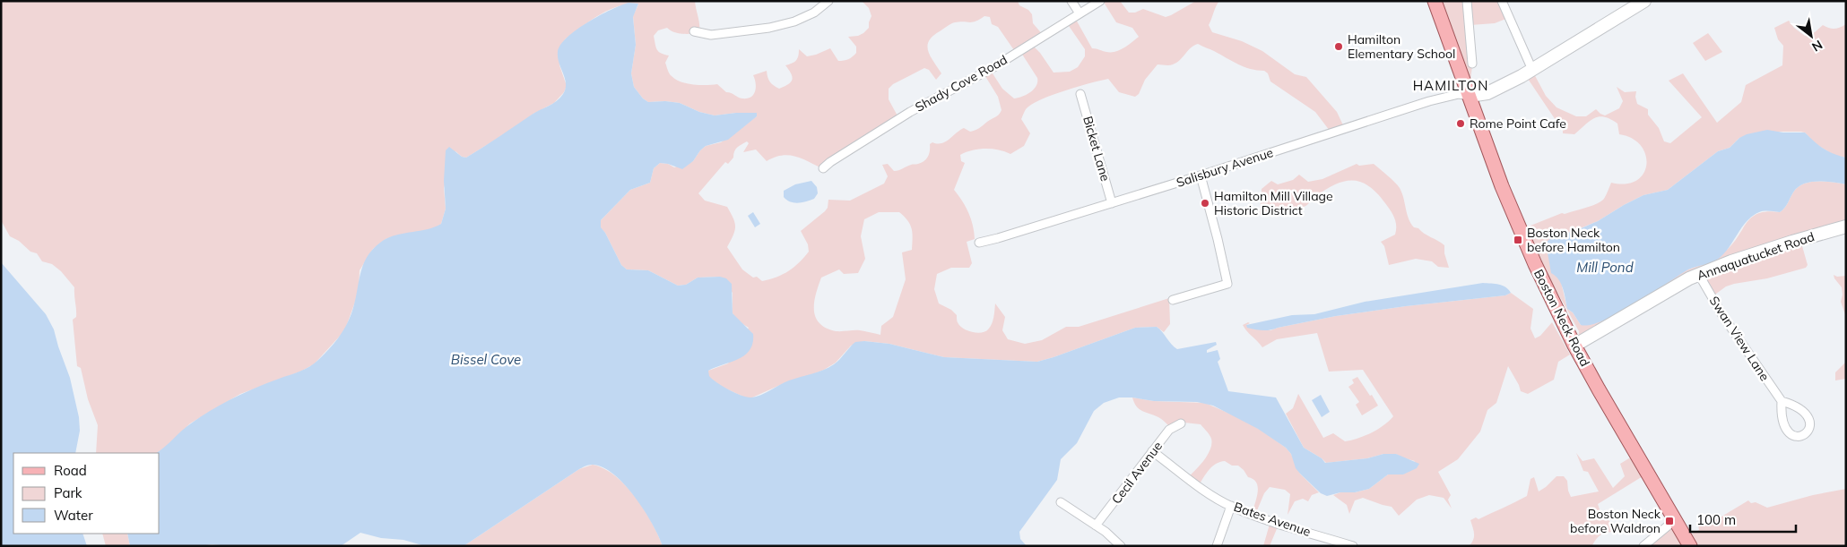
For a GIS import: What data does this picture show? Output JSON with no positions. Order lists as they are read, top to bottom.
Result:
{
  "streets": {
    "main road": ["Boston Neck Road"],
    "street": [
      "Shady Cove Road",
      "Bicket Lane",
      "Salisbury Avenue",
      "Annaquatucket Road",
      "Swan View Lane",
      "Cecil Avenue",
      "Bates Avenue"
    ]
  },
  "crossings": [
    ["Bicket Lane", "Salisbury Avenue"],
    ["Salisbury Avenue", "Boston Neck Road"],
    ["Annaquatucket Road", "Boston Neck Road"],
    ["Annaquatucket Road", "Swan View Lane"],
    ["Cecil Avenue", "Bates Avenue"]
  ],
  "districts": ["HAMILTON"],
  "water": ["Mill Pond", "Bissel Cove"],
  "places": {
    "other": ["Hamilton Elementary School", "Rome Point Cafe", "Hamilton Mill Village Historic District"],
    "transit": ["Boston Neck before Hamilton", "Boston Neck before Waldron"]
  },
  "legend": ["Road", "Park", "Water"],
  "scale_bar": "100 m",
  "north": "bottom right"
}
